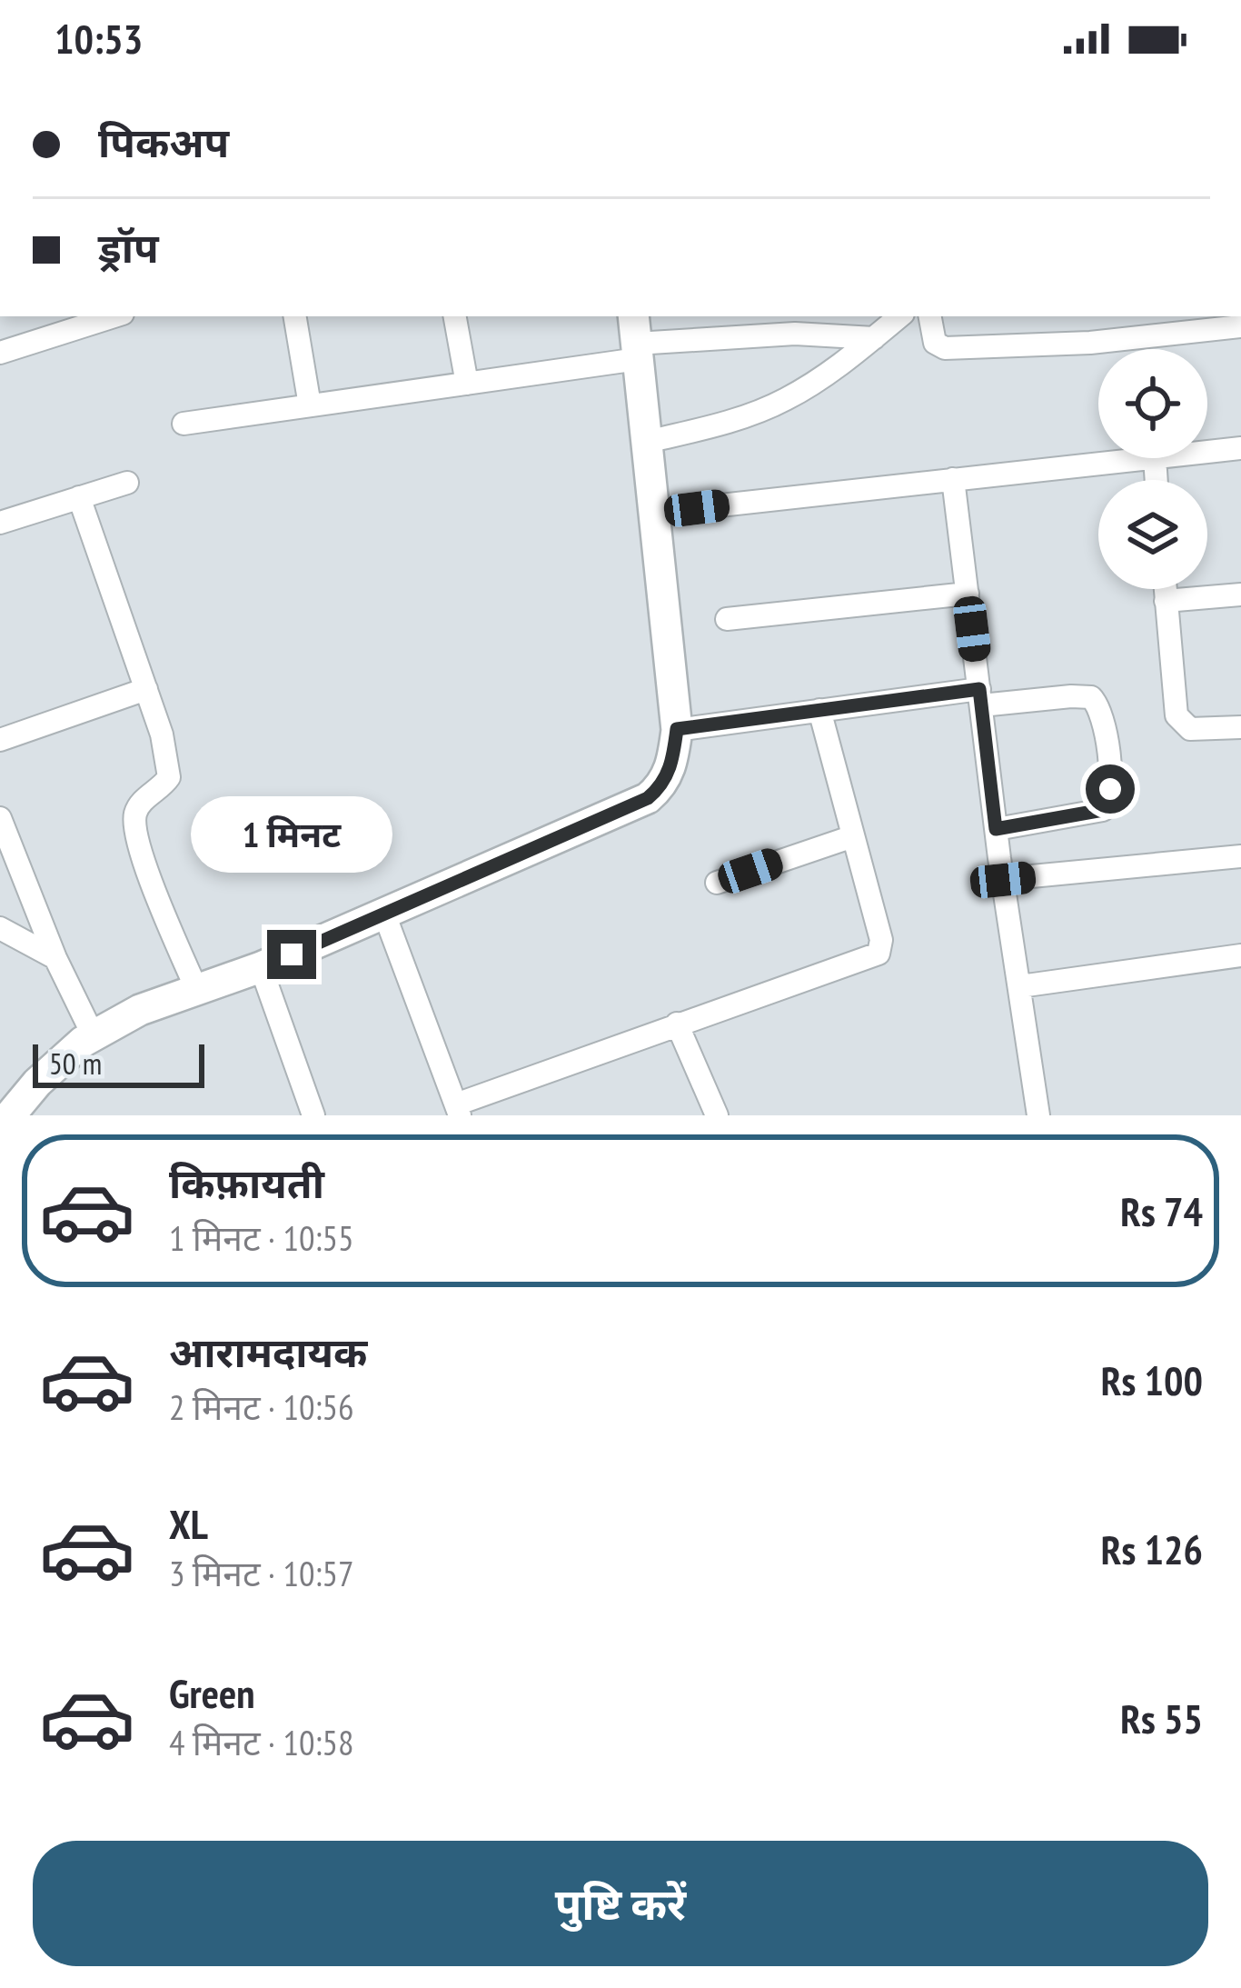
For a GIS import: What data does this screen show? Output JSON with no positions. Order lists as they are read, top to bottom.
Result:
{
  "scale_bar": "50 m",
  "page": {
    "status": "10:53",
    "banner": ["पिकअप", "ड्रॉप"],
    "bubble": "1 मिनट",
    "scale": "50 m",
    "list": [
      {
        "name": "किफ़ायती",
        "note": "1 मिनट · 10:55",
        "value": "Rs 74"
      },
      {
        "name": "आरामदायक",
        "note": "2 मिनट · 10:56",
        "value": "Rs 100"
      },
      {
        "name": "XL",
        "note": "3 मिनट · 10:57",
        "value": "Rs 126"
      },
      {
        "name": "Green",
        "note": "4 मिनट · 10:58",
        "value": "Rs 55"
      }
    ],
    "buttons": "पुष्टि करें"
  }
}
